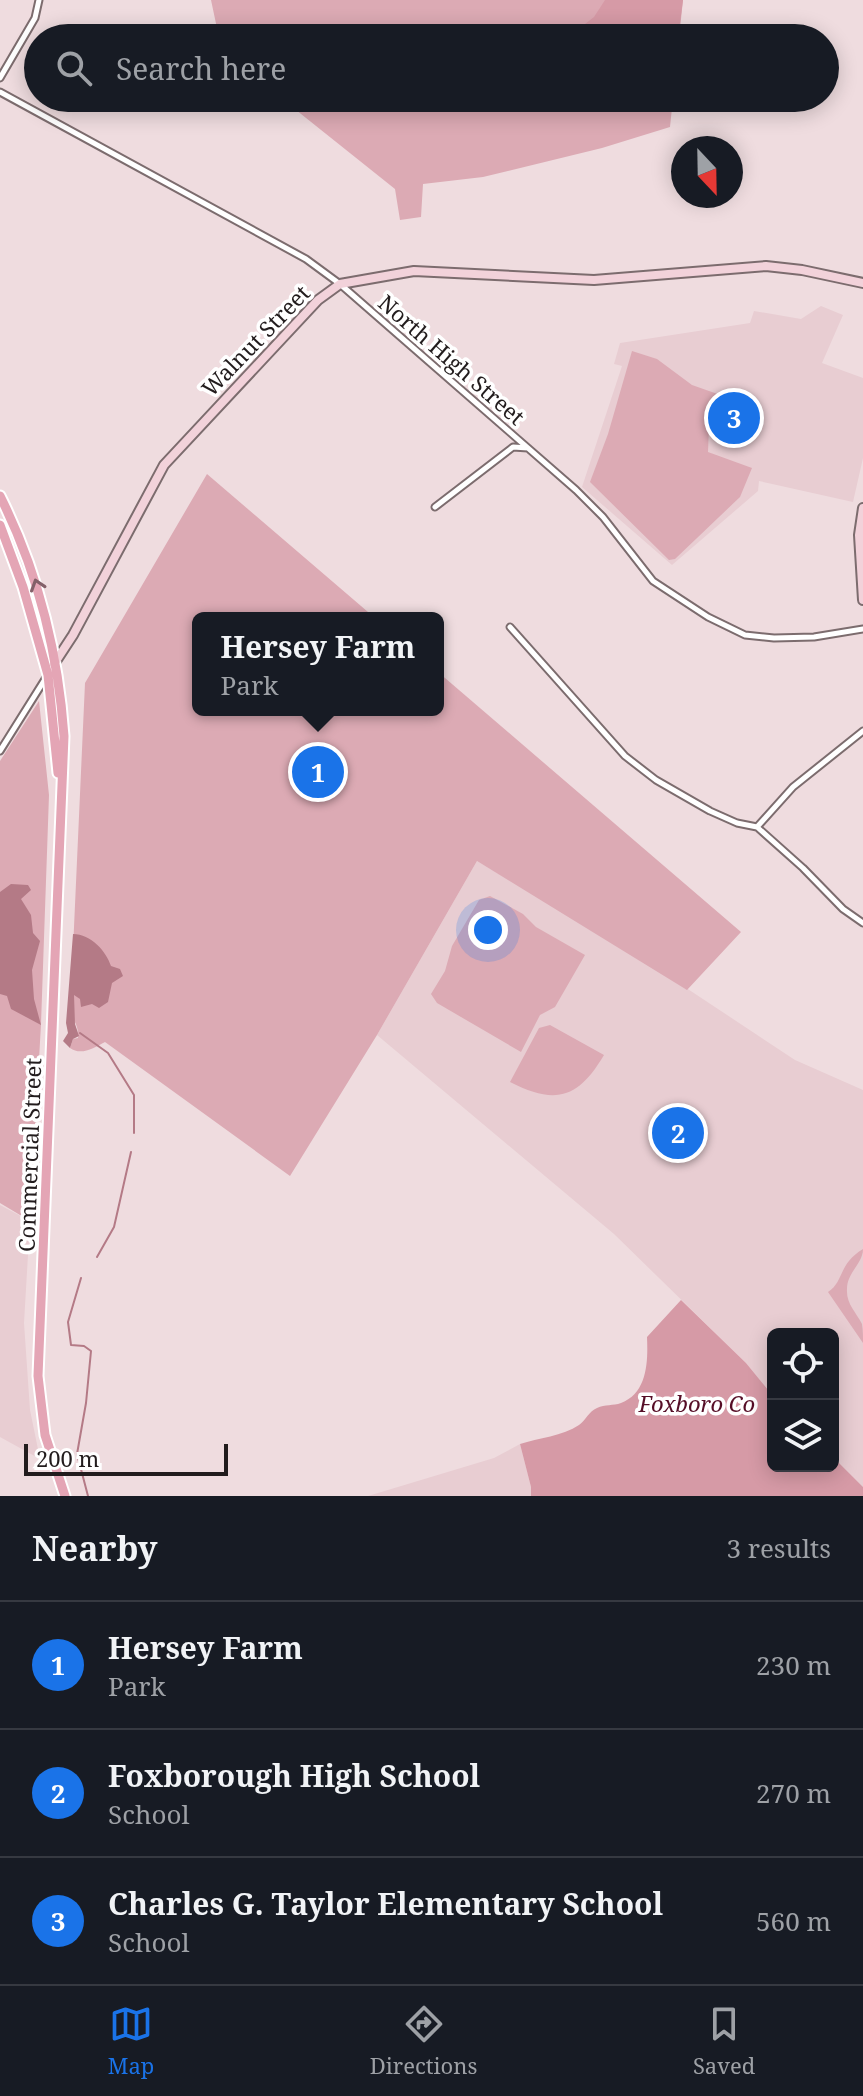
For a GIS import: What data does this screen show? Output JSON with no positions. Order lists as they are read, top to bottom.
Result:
{
  "streets": {
    "main road": ["Commercial Street"],
    "street": ["Walnut Street", "North High Street"]
  },
  "crossings": [
    ["Walnut Street", "North High Street"],
    ["Walnut Street", "Commercial Street"]
  ],
  "parks": ["Foxboro Co"],
  "scale_bar": "200 m",
  "north": "bottom",
  "page": {
    "search": "Search here",
    "pins": ["3", "1", "2"],
    "popup": ["Hersey Farm", "Park"],
    "scale": "200 m",
    "heading": ["Nearby", "3 results"],
    "list": [
      {
        "mark": "1",
        "name": "Hersey Farm",
        "note": "Park",
        "value": "230 m"
      },
      {
        "mark": "2",
        "name": "Foxborough High School",
        "note": "School",
        "value": "270 m"
      },
      {
        "mark": "3",
        "name": "Charles G. Taylor Elementary School",
        "note": "School",
        "value": "560 m"
      }
    ],
    "nav": ["Map", "Directions", "Saved"]
  }
}
